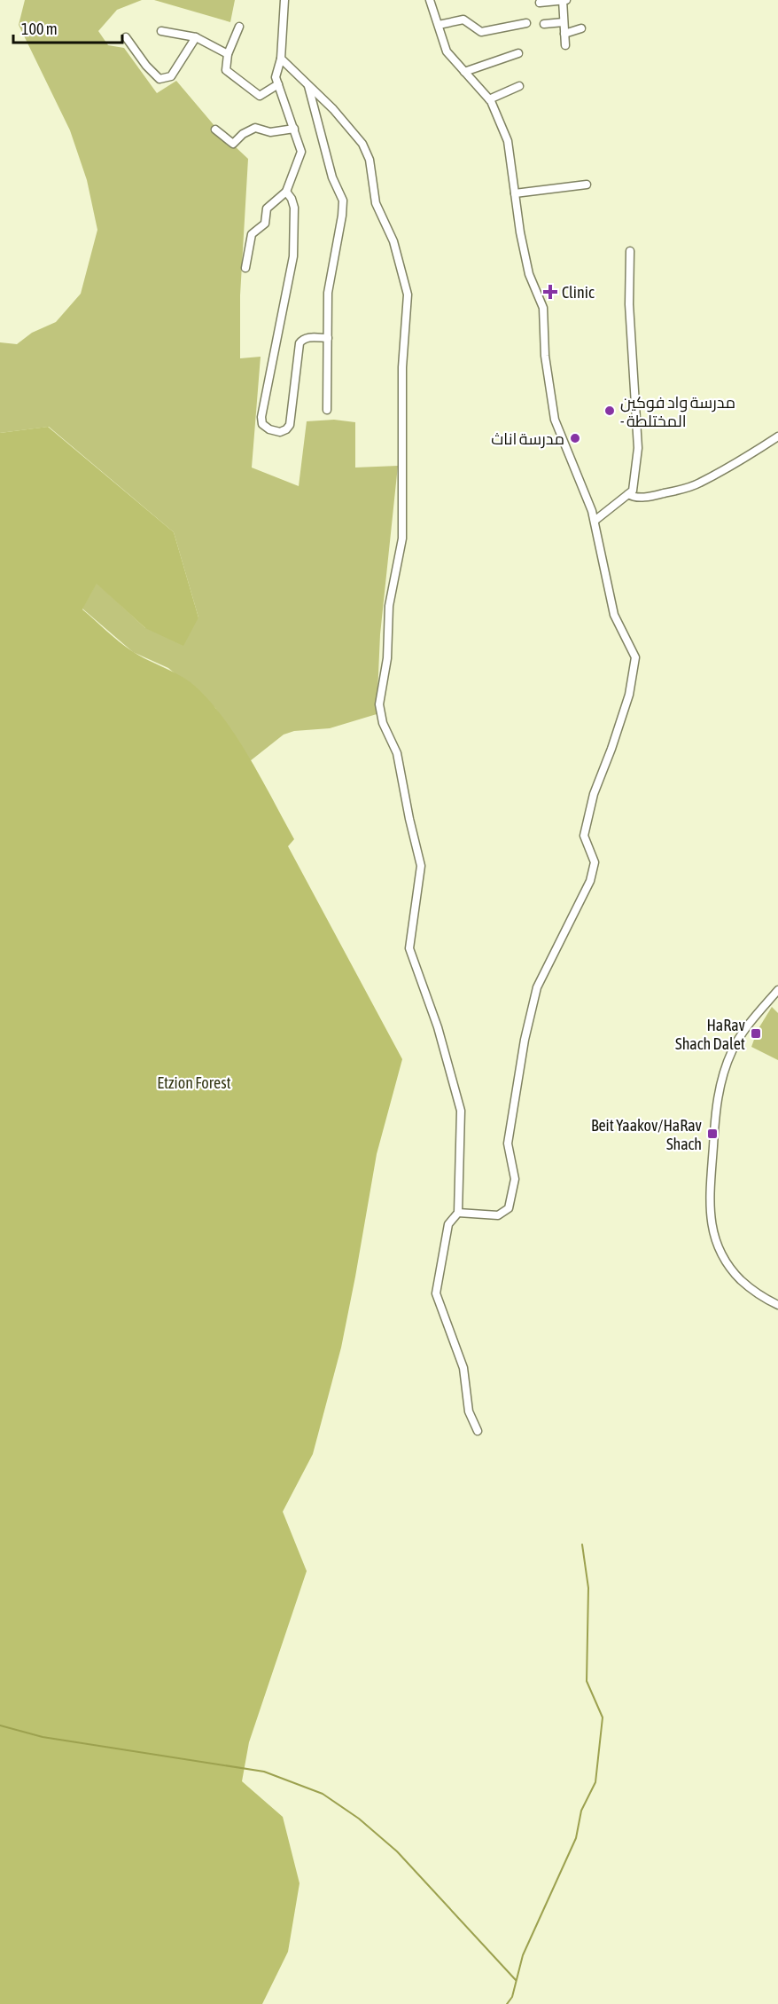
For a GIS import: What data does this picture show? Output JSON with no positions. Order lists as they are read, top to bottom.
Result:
{
  "parks": ["Etzion Forest"],
  "places": {
    "health": ["Clinic"],
    "other": ["مدرسة واد فوكين - المختلطة", "مدرسة اناث"],
    "transit": ["HaRav Shach Dalet", "Beit Yaakov/HaRav Shach"]
  },
  "scale_bar": "100 m"
}
